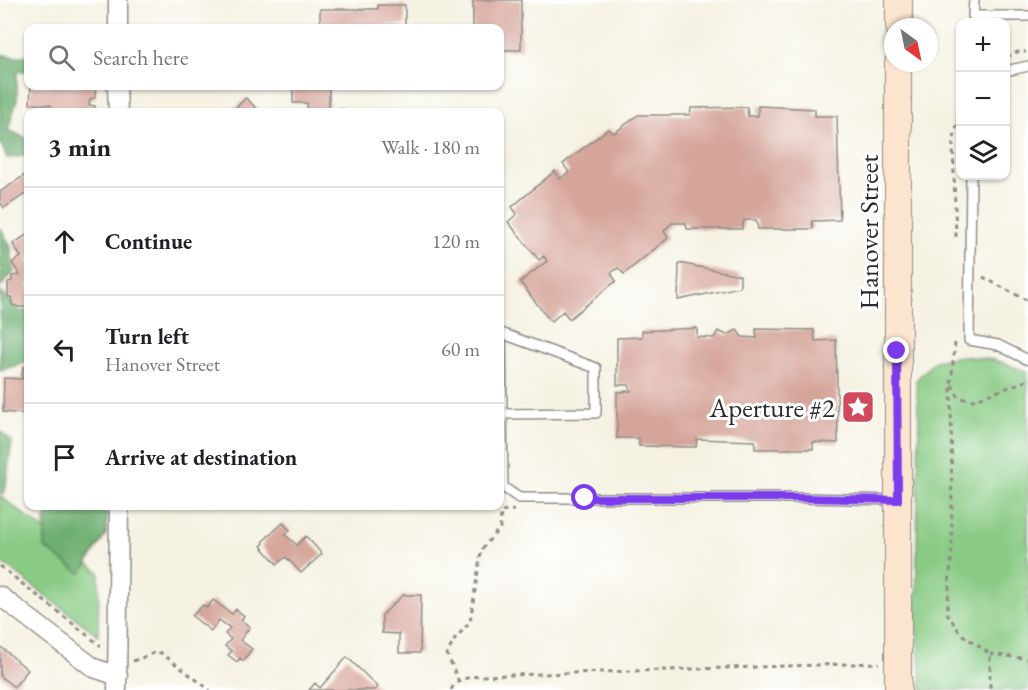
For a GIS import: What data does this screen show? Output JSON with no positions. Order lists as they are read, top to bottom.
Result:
{
  "streets": {
    "street": ["Hanover Street"]
  },
  "places": {
    "place": ["Aperture #2"]
  },
  "north": "bottom right",
  "page": {
    "map_buttons": ["+", "−"],
    "search": "Search here",
    "heading": ["3 min", "Walk · 180 m"],
    "list": [
      ["Continue", "120 m"],
      ["Turn left", "Hanover Street", "60 m"],
      "Arrive at destination"
    ]
  }
}
